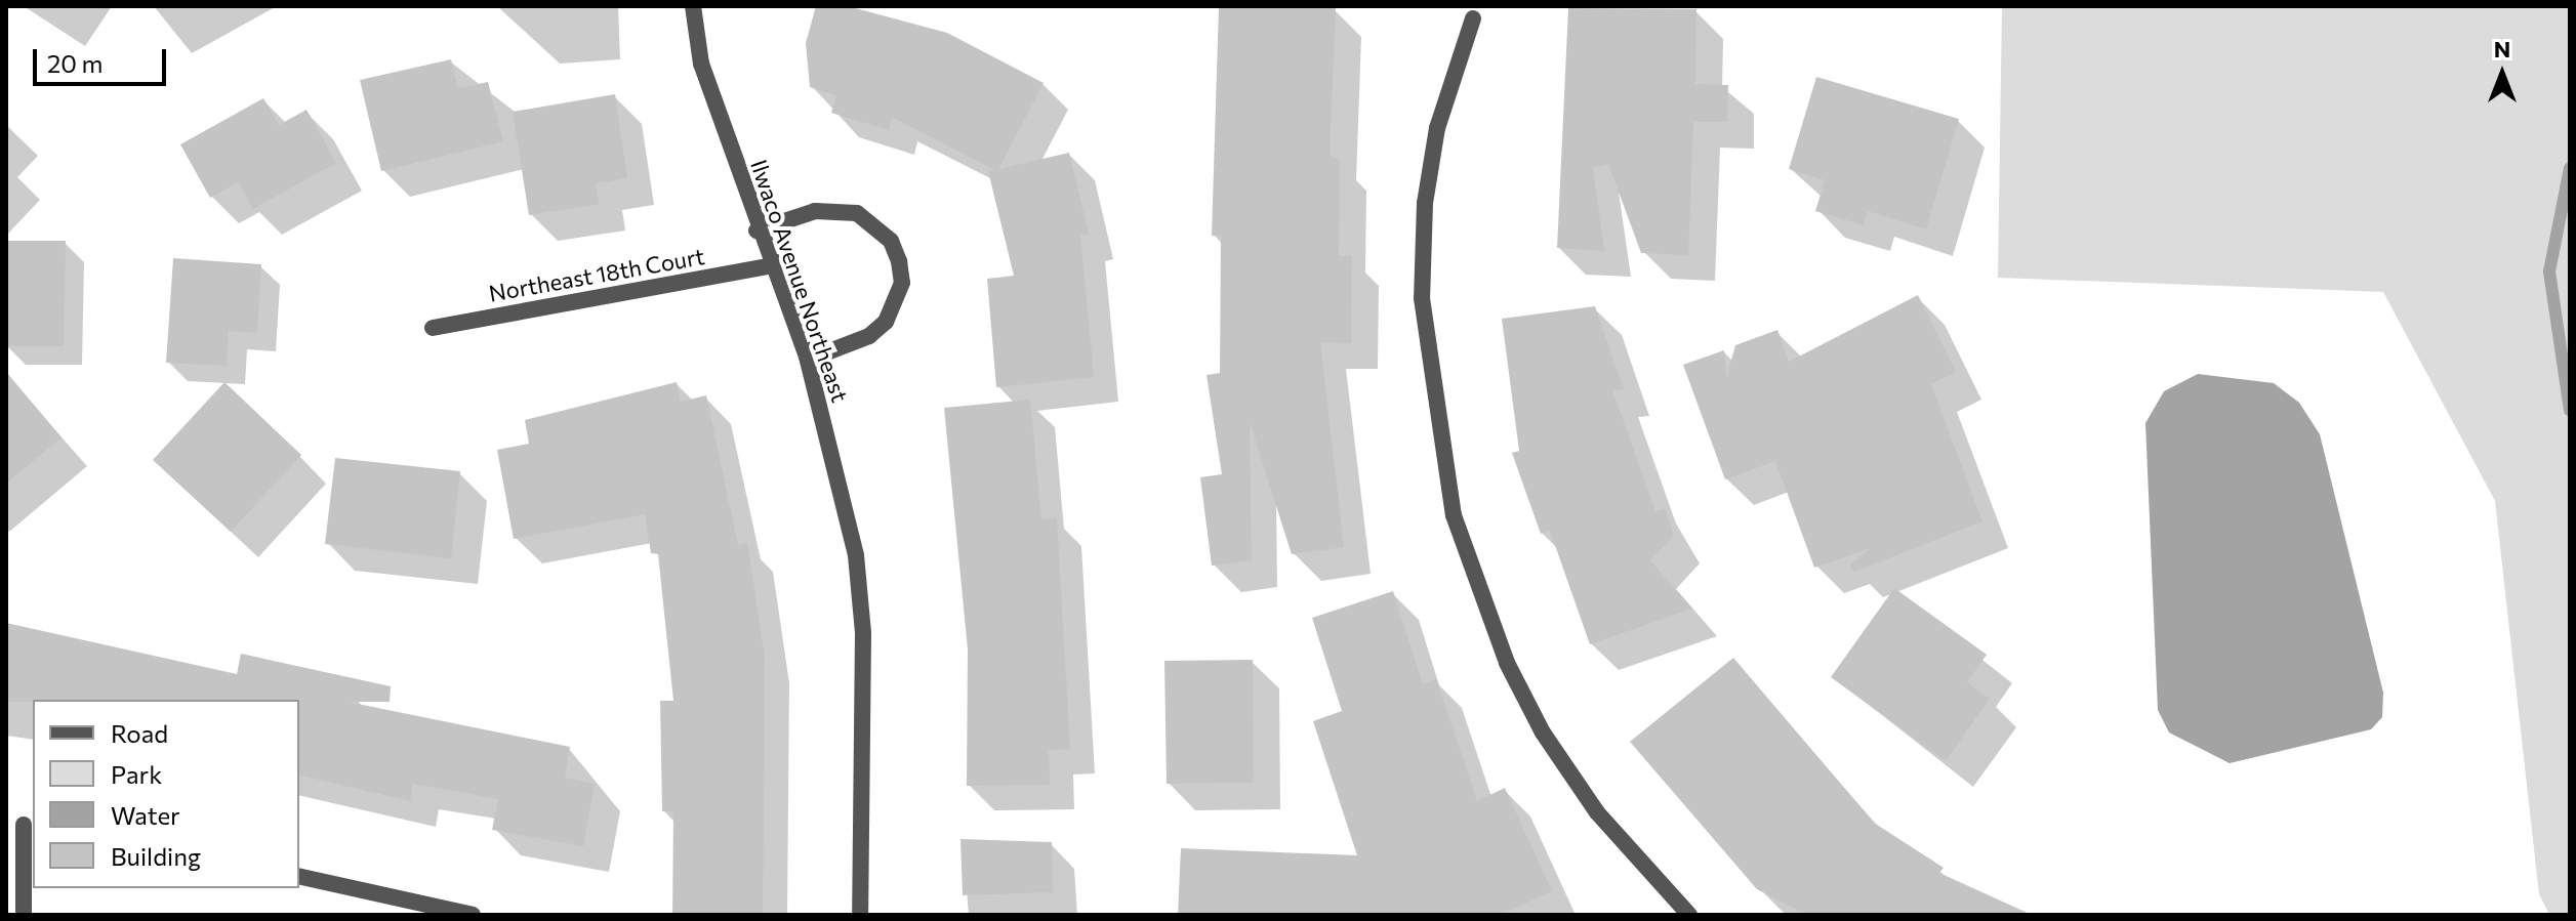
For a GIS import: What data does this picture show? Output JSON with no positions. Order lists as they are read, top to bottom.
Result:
{
  "streets": {
    "street": ["Northeast 18th Court", "Ilwaco Avenue Northeast"]
  },
  "crossings": [
    ["Northeast 18th Court", "Ilwaco Avenue Northeast"]
  ],
  "legend": [
    "Road",
    "Park",
    "Water",
    "Building"
  ],
  "scale_bar": "20 m",
  "north": "top"
}
